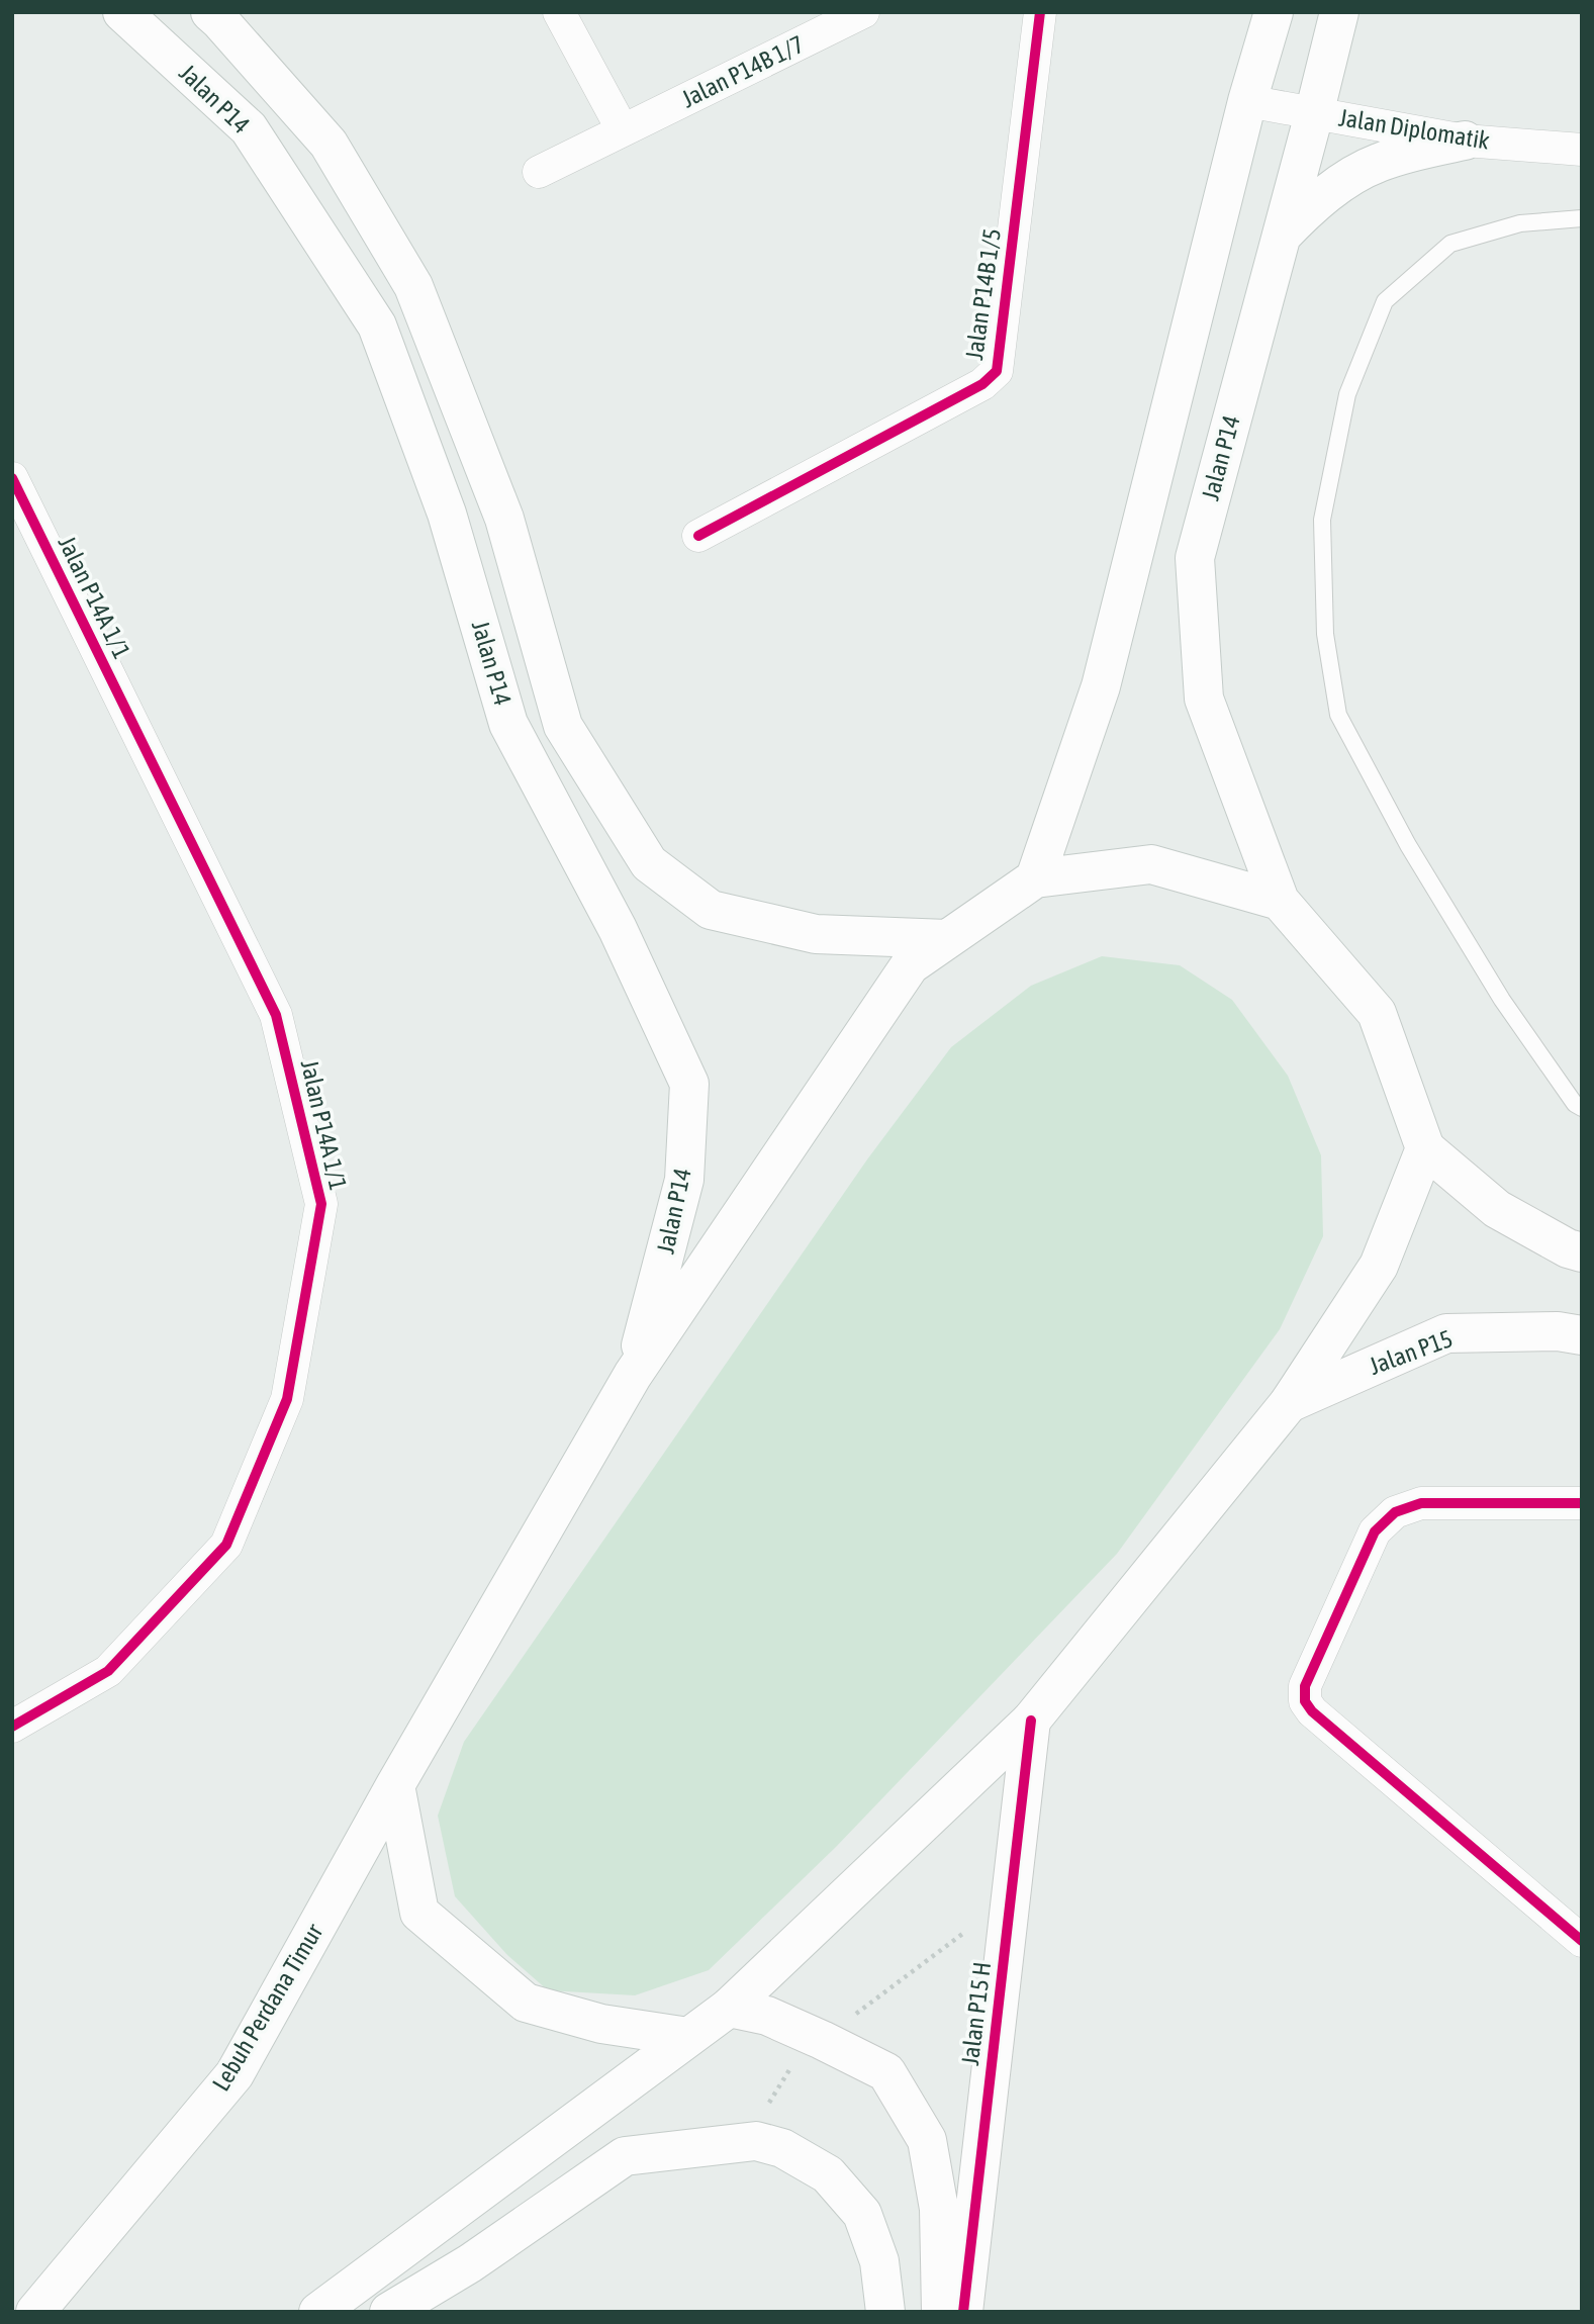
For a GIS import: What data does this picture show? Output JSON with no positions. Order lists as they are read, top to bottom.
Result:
{
  "streets": {
    "main road": [
      "Jalan P14",
      "Jalan P15",
      "Lebuh Perdana Timur",
      "Jalan P15 H"
    ],
    "street": [
      "Jalan P14B 1/7",
      "Jalan Diplomatik",
      "Jalan P14B 1/5",
      "Jalan P14A 1/1"
    ]
  },
  "crossings": [
    ["Jalan P14", "Jalan Diplomatik"],
    ["Jalan P14", "Lebuh Perdana Timur"]
  ]
}
